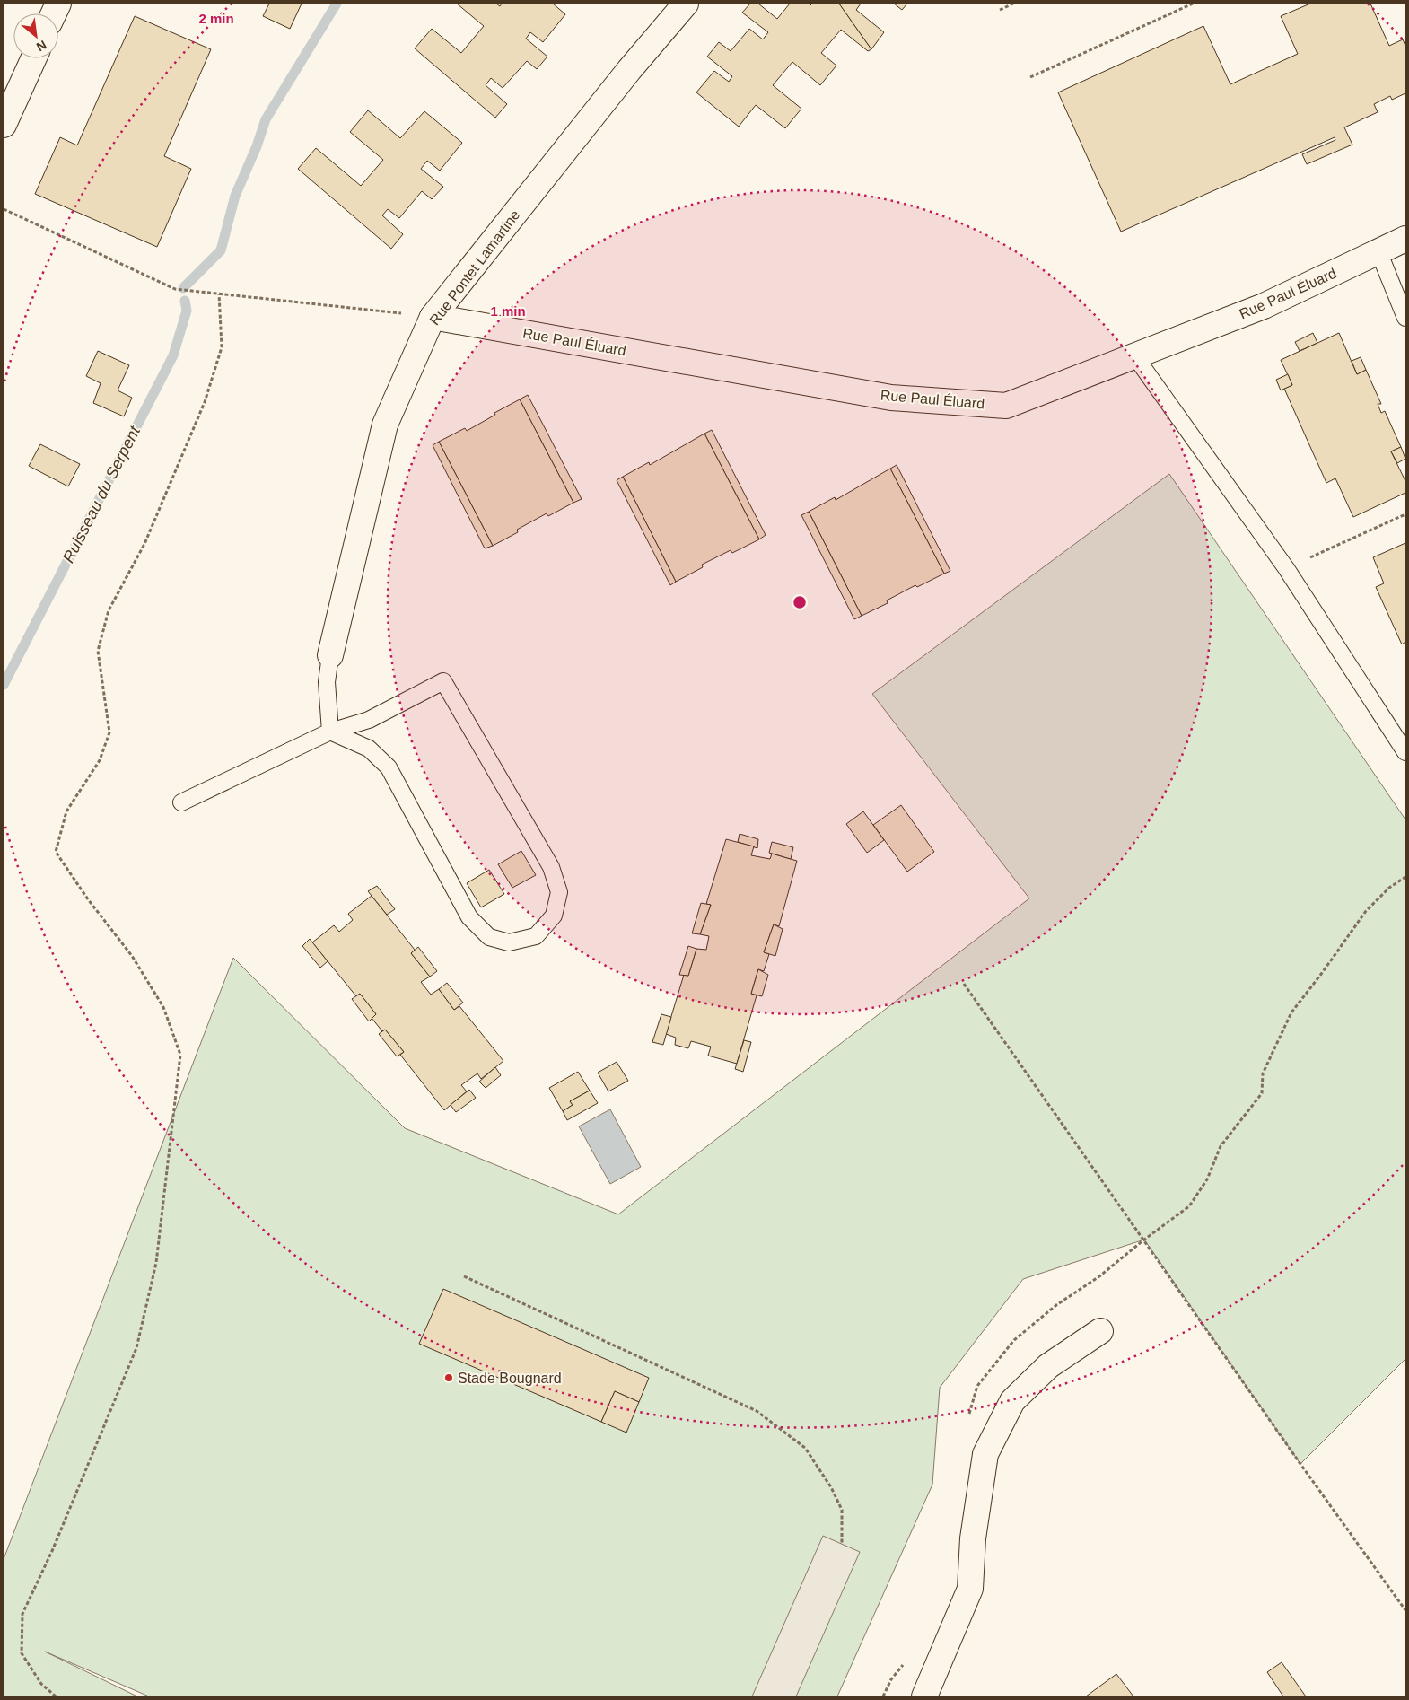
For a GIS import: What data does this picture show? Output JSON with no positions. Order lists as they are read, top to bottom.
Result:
{
  "streets": {
    "street": ["Rue Pontet Lamartine", "Rue Paul Éluard"]
  },
  "crossings": [
    ["Rue Pontet Lamartine", "Rue Paul Éluard"]
  ],
  "water": ["Ruisseau du Serpent"],
  "places": ["Stade Bougnard"],
  "north": "bottom right",
  "rings": ["2 min", "1 min"]
}
